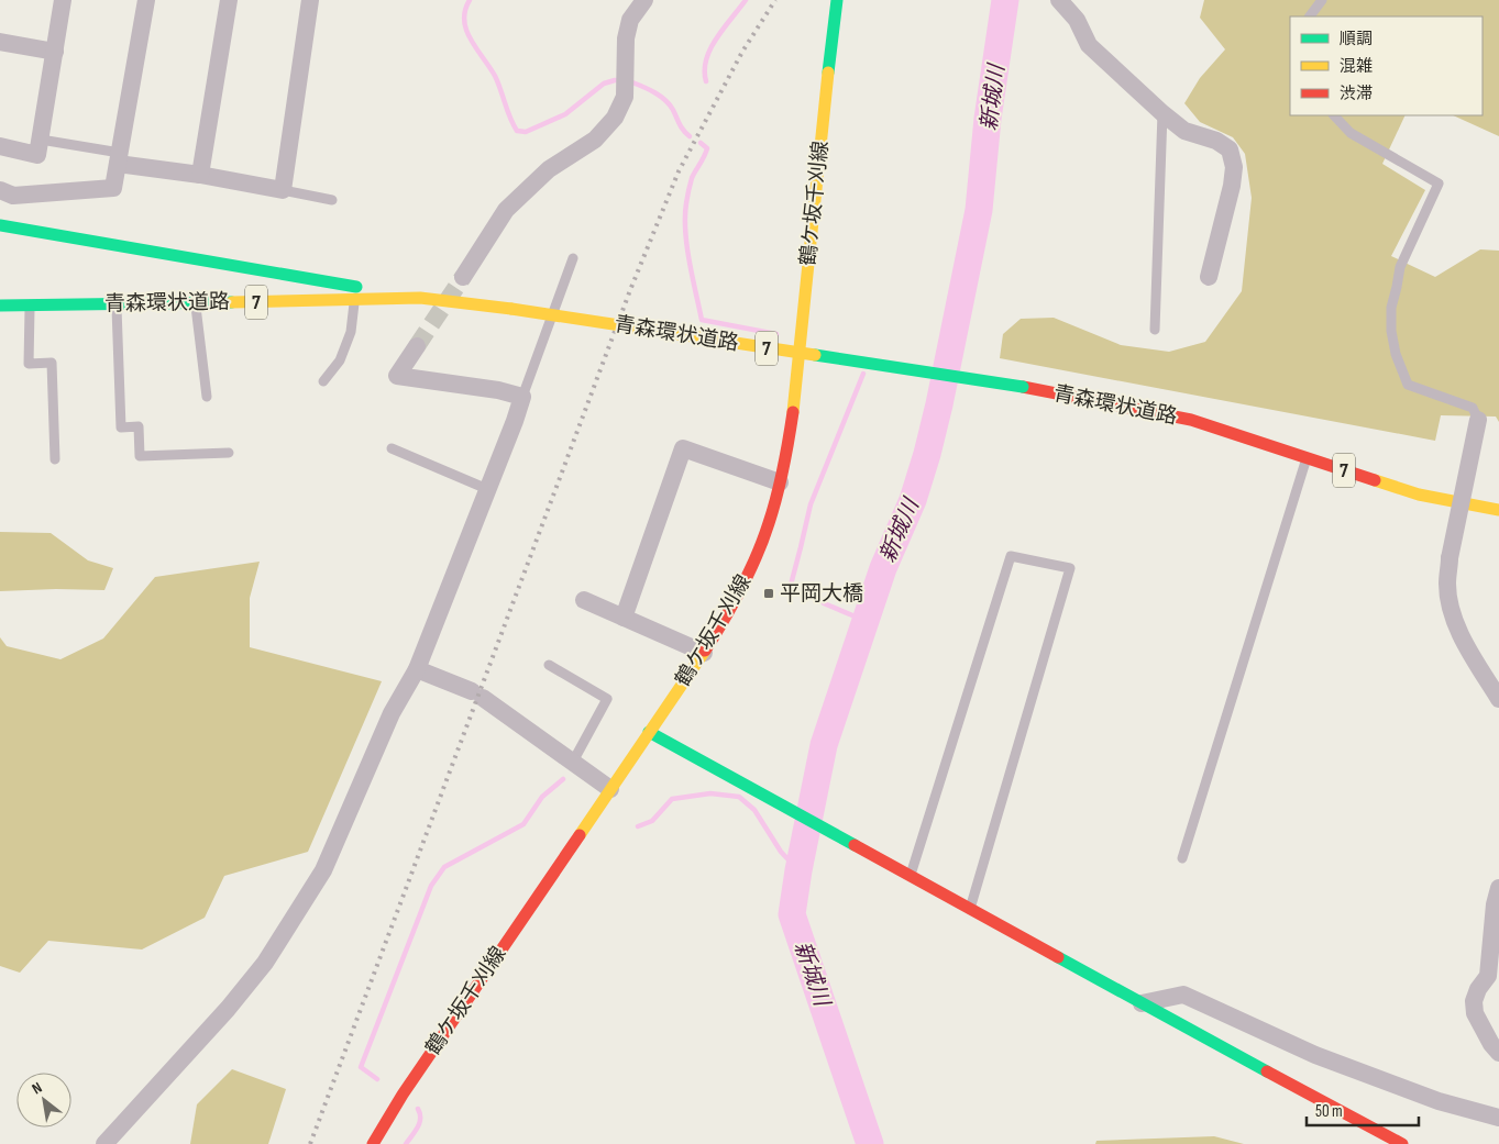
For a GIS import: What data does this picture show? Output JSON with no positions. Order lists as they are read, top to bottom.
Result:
{
  "streets": {
    "main road": ["鶴ケ坂千刈線", "7", "青森環状道路"]
  },
  "water": ["新城川"],
  "places": {
    "transit": ["平岡大橋"]
  },
  "legend": ["順調", "混雑", "渋滞"],
  "scale_bar": "50 m",
  "north": "top left"
}
